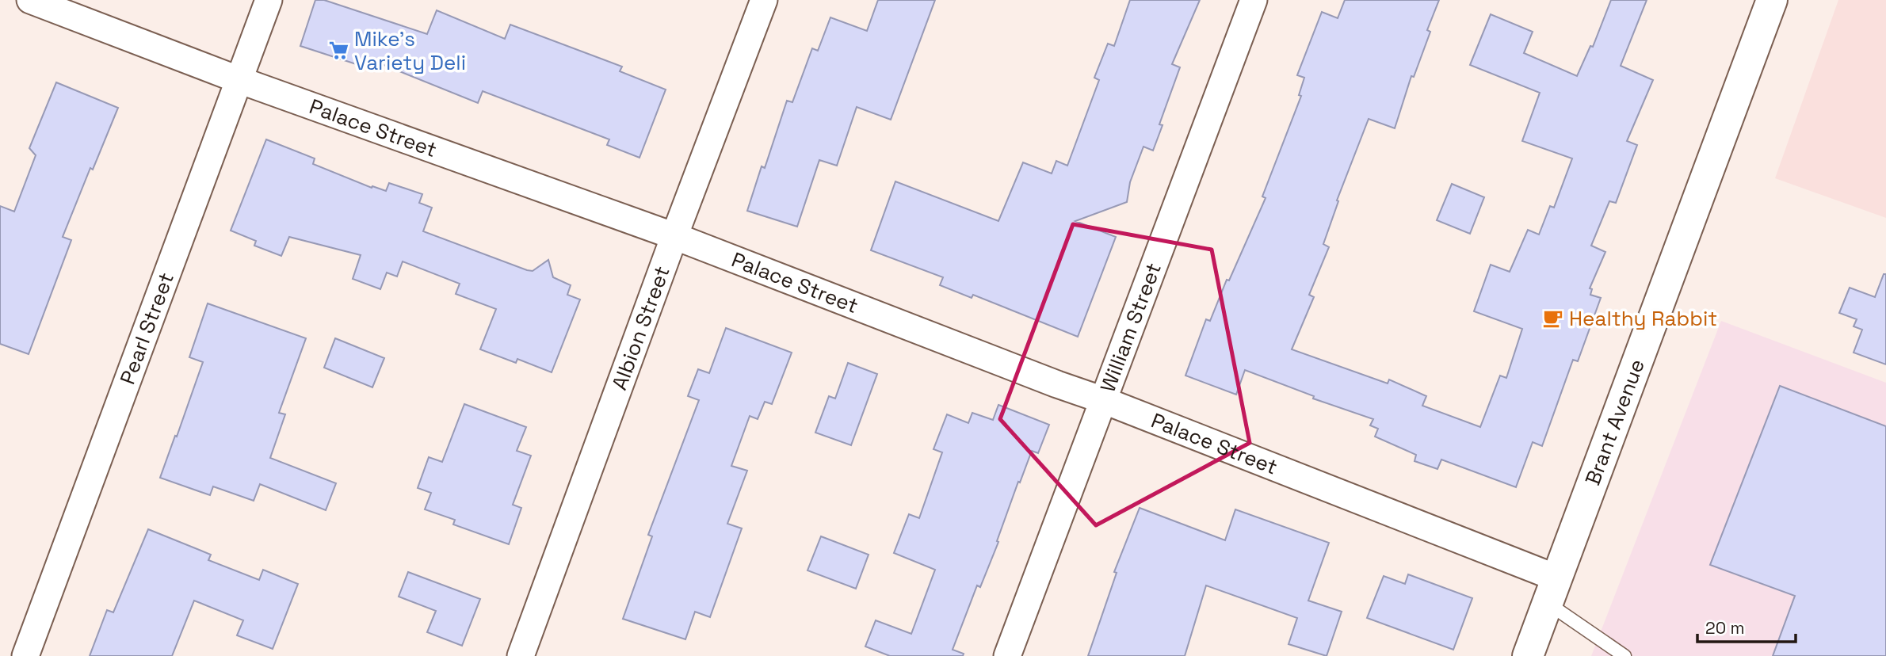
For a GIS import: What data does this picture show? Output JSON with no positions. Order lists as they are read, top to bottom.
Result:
{
  "streets": {
    "main road": ["Brant Avenue"],
    "street": [
      "Palace Street",
      "Albion Street",
      "Pearl Street",
      "William Street"
    ]
  },
  "crossings": [
    ["Palace Street", "Albion Street"],
    ["Palace Street", "Pearl Street"],
    ["Palace Street", "William Street"],
    ["Palace Street", "Brant Avenue"]
  ],
  "places": {
    "supermarket": ["Mike's Variety Deli"],
    "cafe": ["Healthy Rabbit"]
  },
  "scale_bar": "20 m"
}
